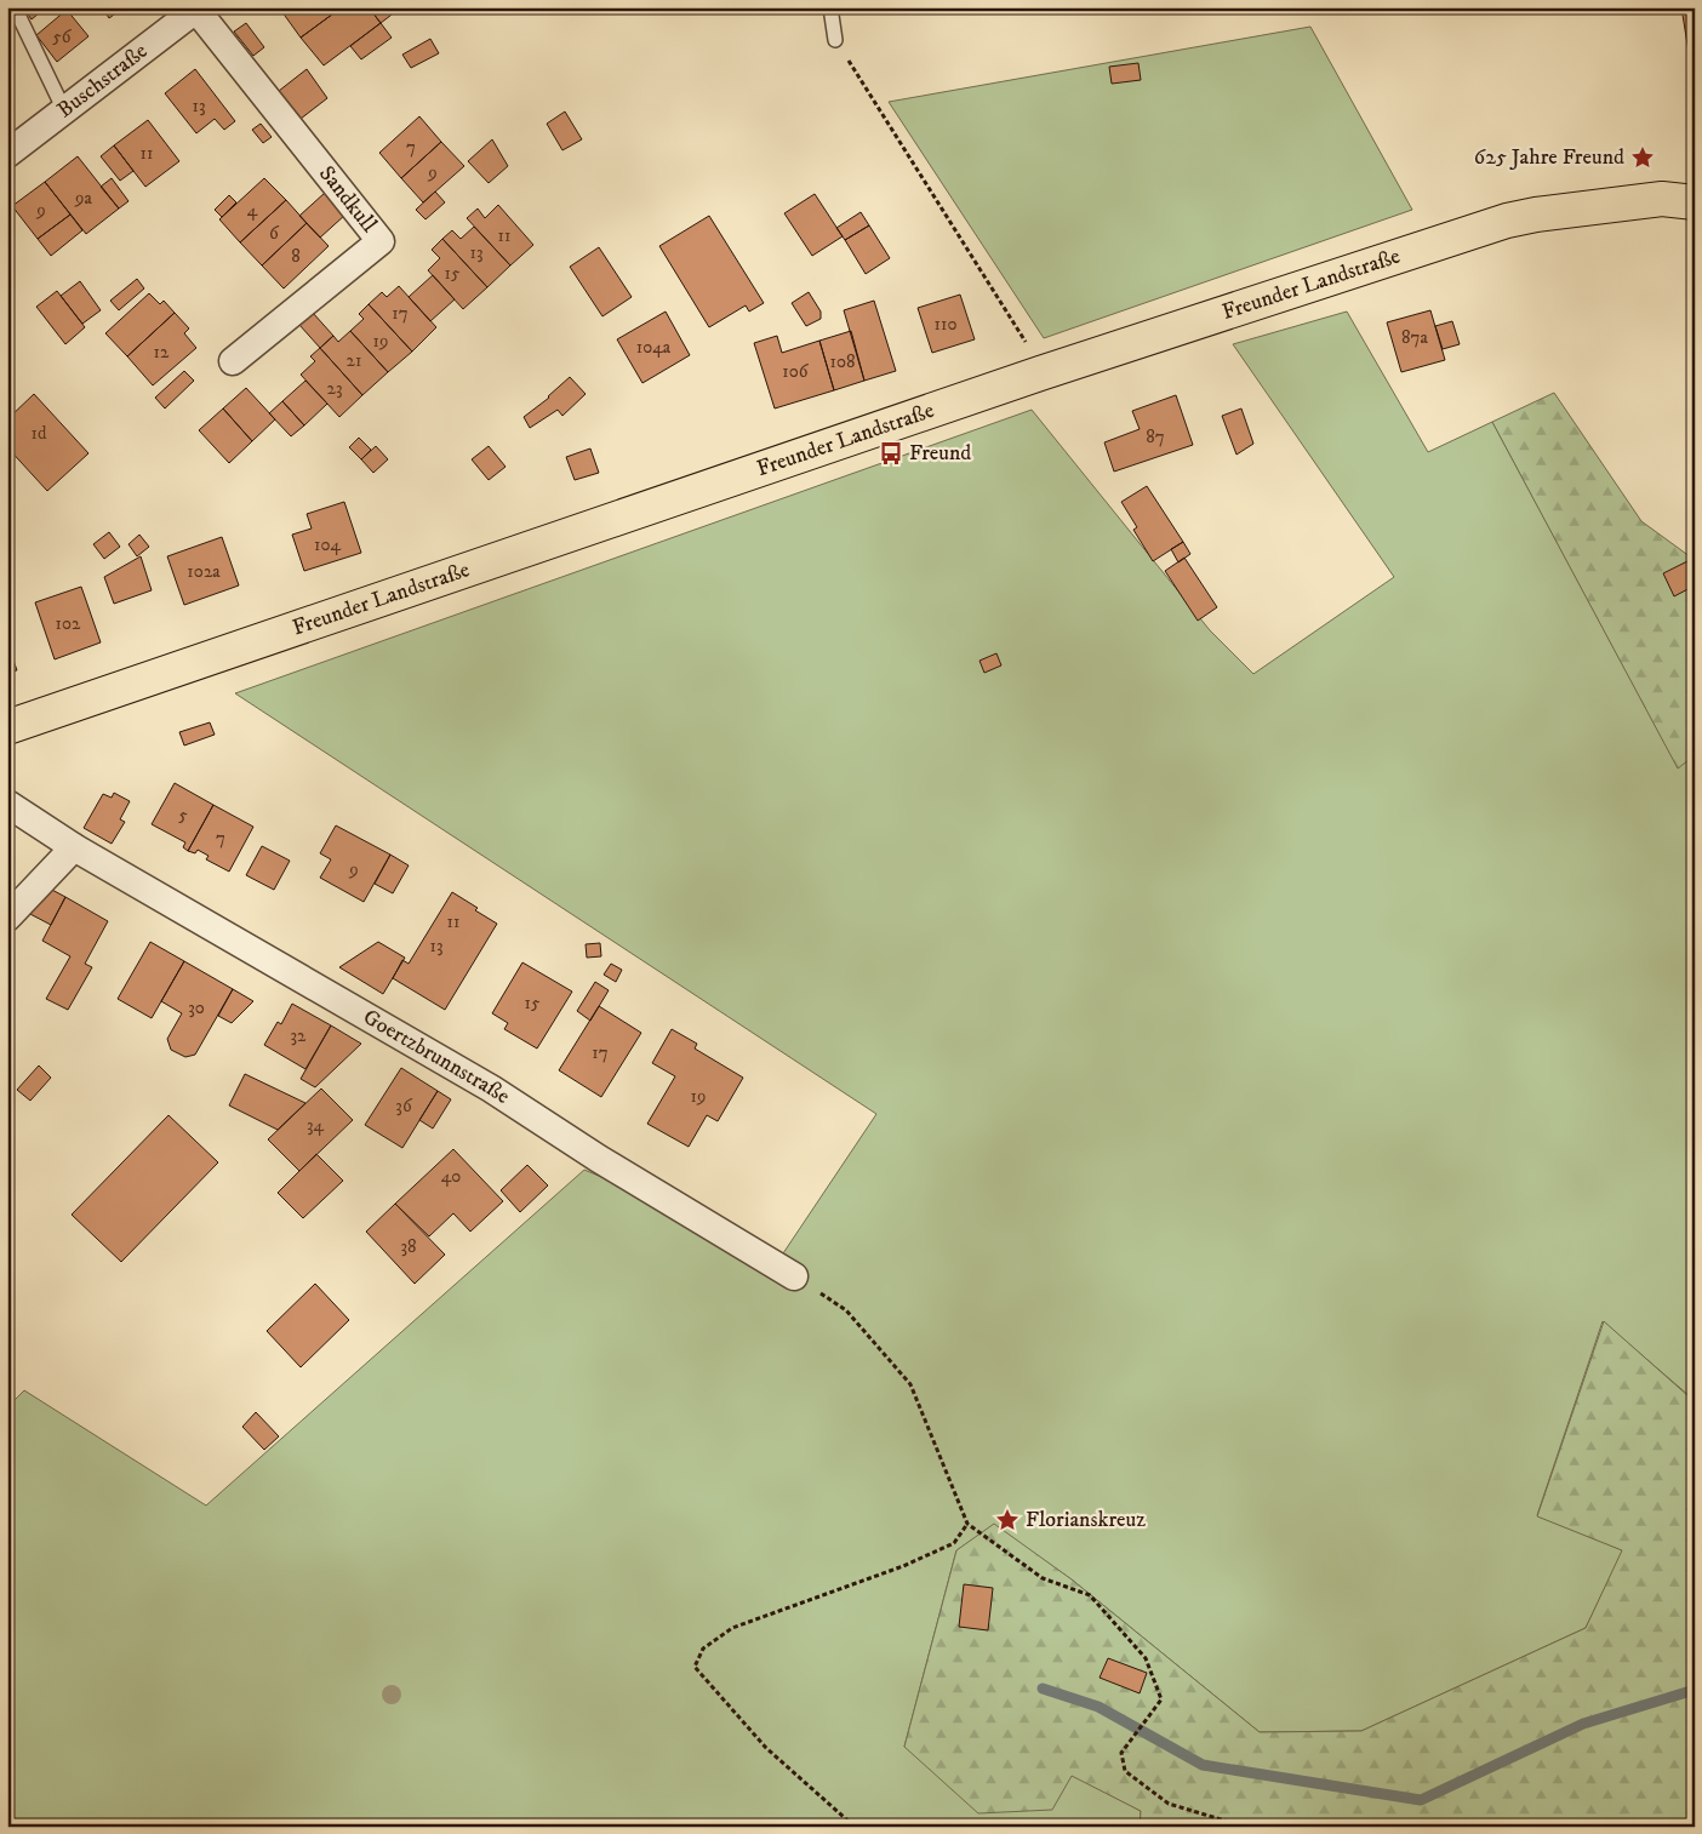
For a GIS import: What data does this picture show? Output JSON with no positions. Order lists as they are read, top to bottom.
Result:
{
  "streets": {
    "main road": ["Freunder Landstraße"],
    "street": ["Buschstraße", "Sandkull", "Goertzbrunnstraße"]
  },
  "crossings": [
    ["Buschstraße", "Sandkull"]
  ],
  "places": {
    "place": ["625 Jahre Freund", "Florianskreuz"],
    "bus stop": ["Freund"]
  },
  "house_numbers": [
    "56",
    "13",
    "7",
    "11",
    "9",
    "9a",
    "9",
    "4",
    "6",
    "11",
    "13",
    "8",
    "15",
    "17",
    "110",
    "87a",
    "19",
    "104a",
    "12",
    "21",
    "108",
    "106",
    "23",
    "1d",
    "87",
    "104",
    "102a",
    "102",
    "5",
    "7",
    "9",
    "11",
    "13",
    "15",
    "30",
    "32",
    "17",
    "19",
    "36",
    "34",
    "40",
    "38"
  ]
}
